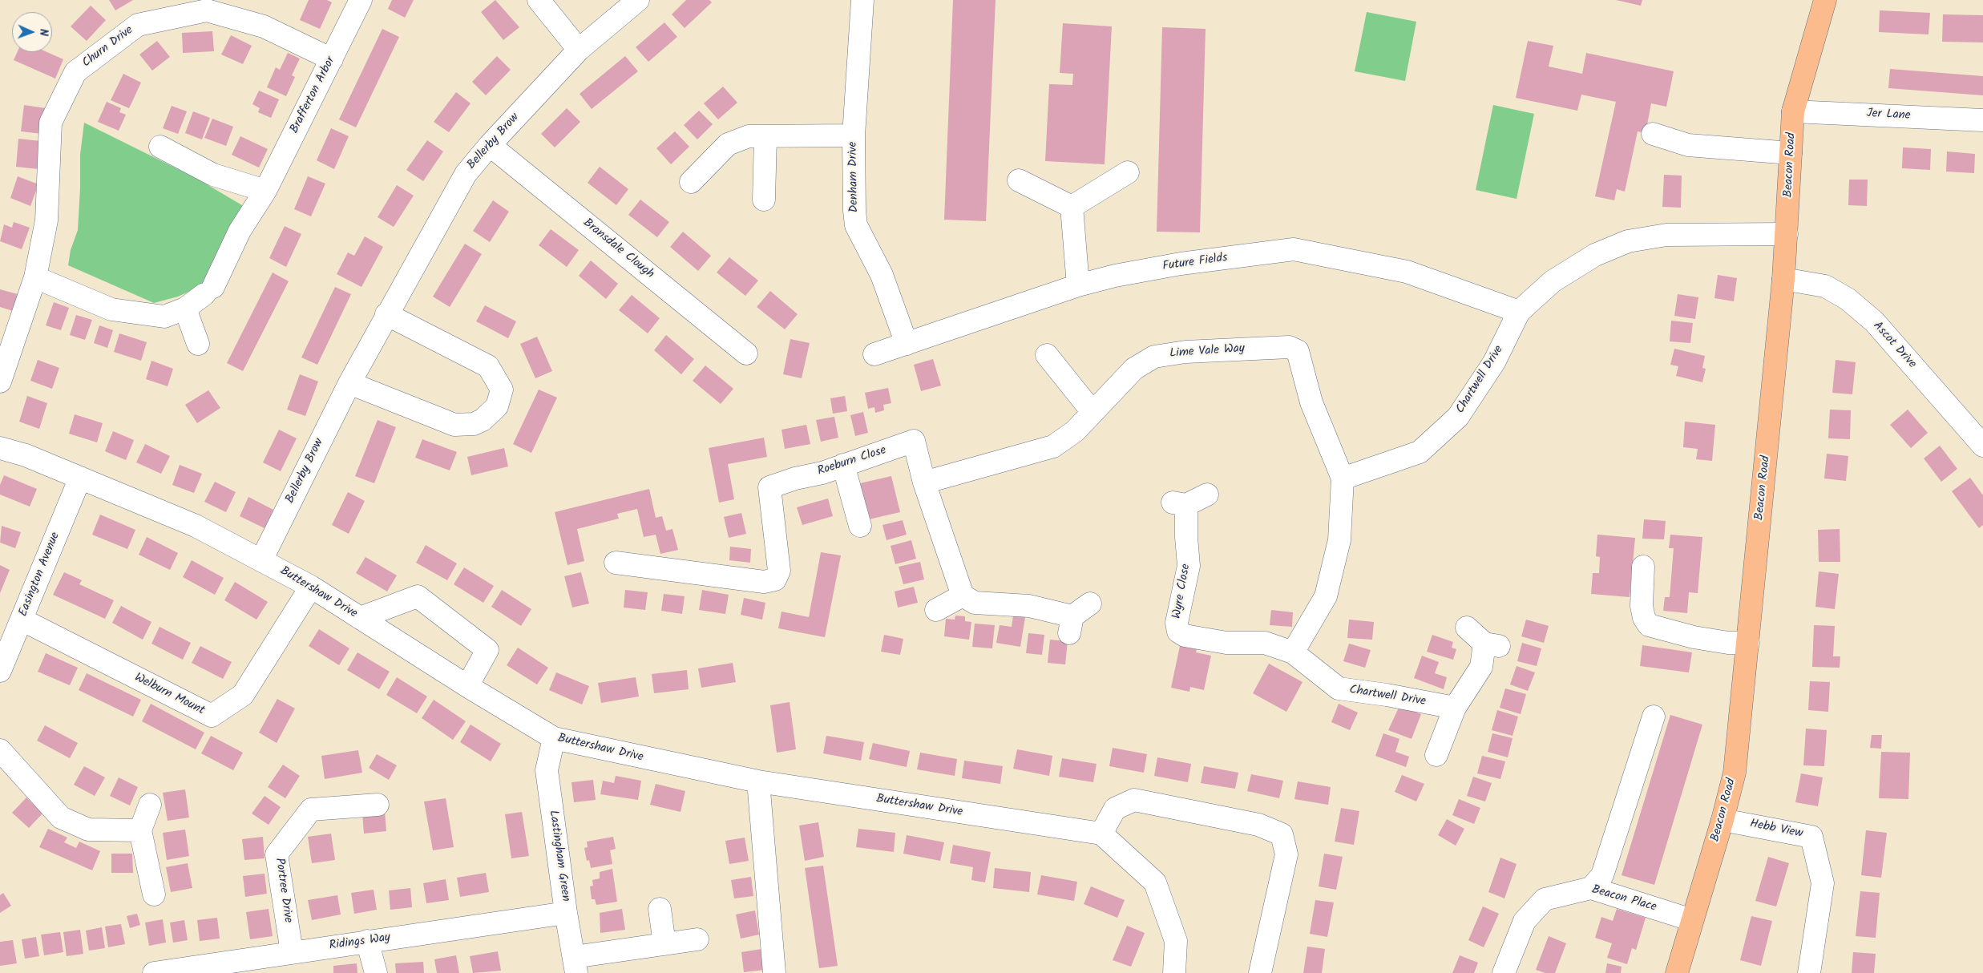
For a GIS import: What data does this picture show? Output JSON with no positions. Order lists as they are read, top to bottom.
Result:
{
  "streets": {
    "main road": ["Beacon Road"],
    "street": [
      "Churn Drive",
      "Brafferton Arbor",
      "Jer Lane",
      "Bellerby Brow",
      "Denham Drive",
      "Bransdale Clough",
      "Future Fields",
      "Ascot Drive",
      "Lime Vale Way",
      "Chartwell Drive",
      "Roeburn Close",
      "Easington Avenue",
      "Wyre Close",
      "Buttershaw Drive",
      "Welburn Mount",
      "Hebb View",
      "Lastingham Green",
      "Portree Drive",
      "Beacon Place",
      "Ridings Way"
    ]
  },
  "crossings": [
    ["Churn Drive", "Brafferton Arbor"],
    ["Jer Lane", "Beacon Road"],
    ["Bellerby Brow", "Bransdale Clough"],
    ["Bellerby Brow", "Buttershaw Drive"],
    ["Beacon Road", "Ascot Drive"],
    ["Beacon Road", "Chartwell Drive"],
    ["Beacon Road", "Hebb View"],
    ["Beacon Road", "Beacon Place"],
    ["Denham Drive", "Future Fields"],
    ["Future Fields", "Chartwell Drive"],
    ["Lime Vale Way", "Chartwell Drive"],
    ["Lime Vale Way", "Roeburn Close"],
    ["Chartwell Drive", "Wyre Close"],
    ["Easington Avenue", "Buttershaw Drive"],
    ["Easington Avenue", "Welburn Mount"],
    ["Buttershaw Drive", "Welburn Mount"],
    ["Buttershaw Drive", "Lastingham Green"],
    ["Lastingham Green", "Ridings Way"],
    ["Portree Drive", "Ridings Way"]
  ],
  "north": "right"
}
